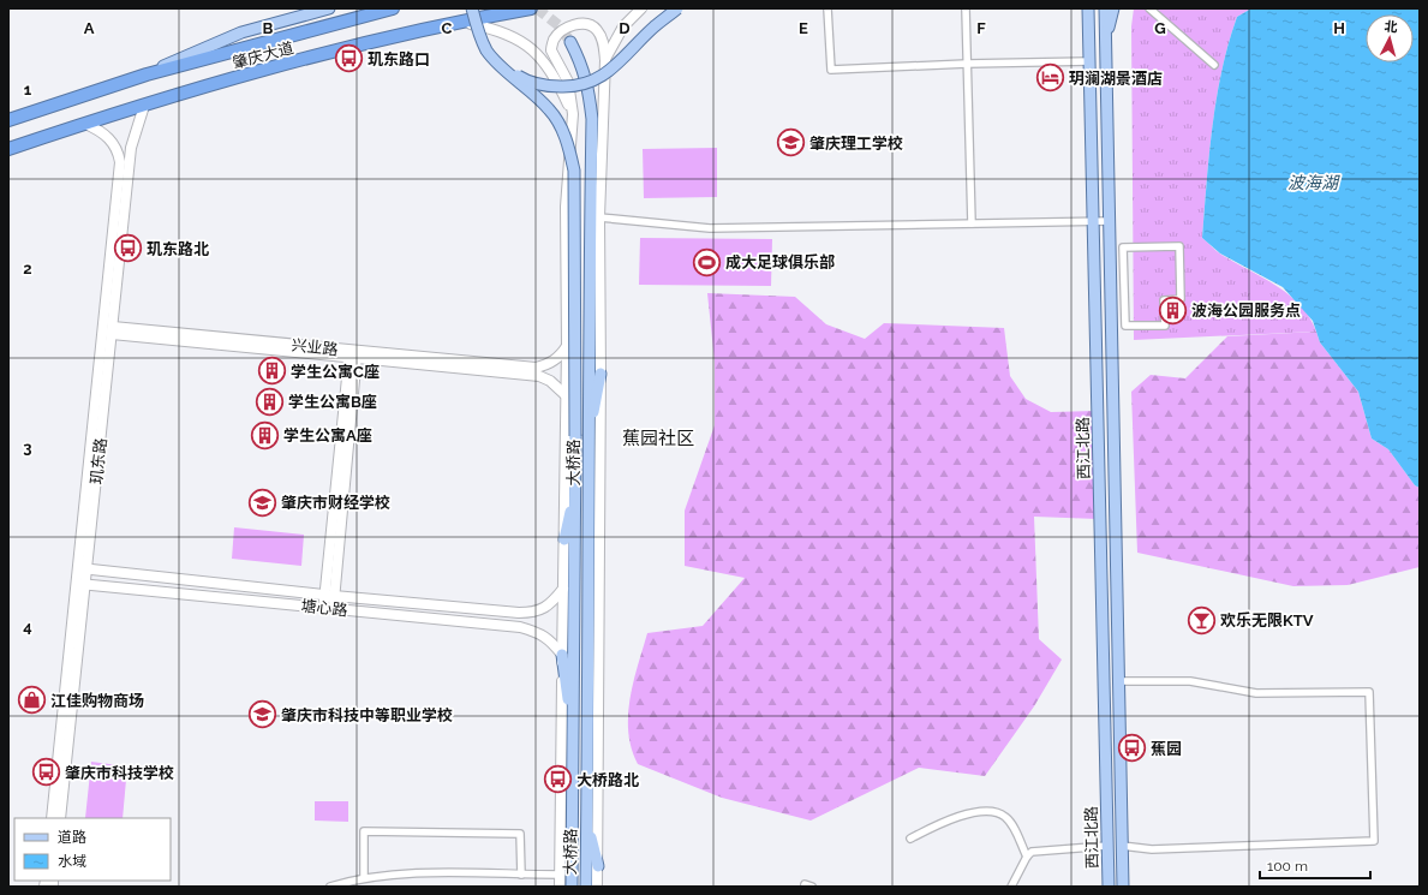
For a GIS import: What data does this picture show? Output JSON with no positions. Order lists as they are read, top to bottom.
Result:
{
  "streets": {
    "highway": ["肇庆大道"],
    "main road": ["西江北路", "大桥路"],
    "street": ["兴业路", "玑东路", "塘心路"]
  },
  "crossings": [
    ["肇庆大道", "玑东路"],
    ["兴业路", "玑东路"],
    ["玑东路", "塘心路"]
  ],
  "districts": ["蕉园社区"],
  "water": ["波海湖"],
  "places": {
    "bus stop": [
      "玑东路口",
      "玑东路北",
      "蕉园",
      "肇庆市科技学校",
      "大桥路北"
    ],
    "hotel": ["玥澜湖景酒店"],
    "school or university": ["肇庆理工学校", "肇庆市财经学校", "肇庆市科技中等职业学校"],
    "sports": ["成大足球俱乐部"],
    "building": [
      "波海公园服务点",
      "学生公寓C座",
      "学生公寓B座",
      "学生公寓A座"
    ],
    "bar": ["欢乐无限KTV"],
    "shop": ["江佳购物商场"]
  },
  "legend": ["道路", "水域"],
  "scale_bar": "100 m",
  "north": "top",
  "grid": {
    "columns": [
      "A",
      "B",
      "C",
      "D",
      "E",
      "F",
      "G",
      "H"
    ],
    "rows": [
      "1",
      "2",
      "3",
      "4"
    ]
  }
}
